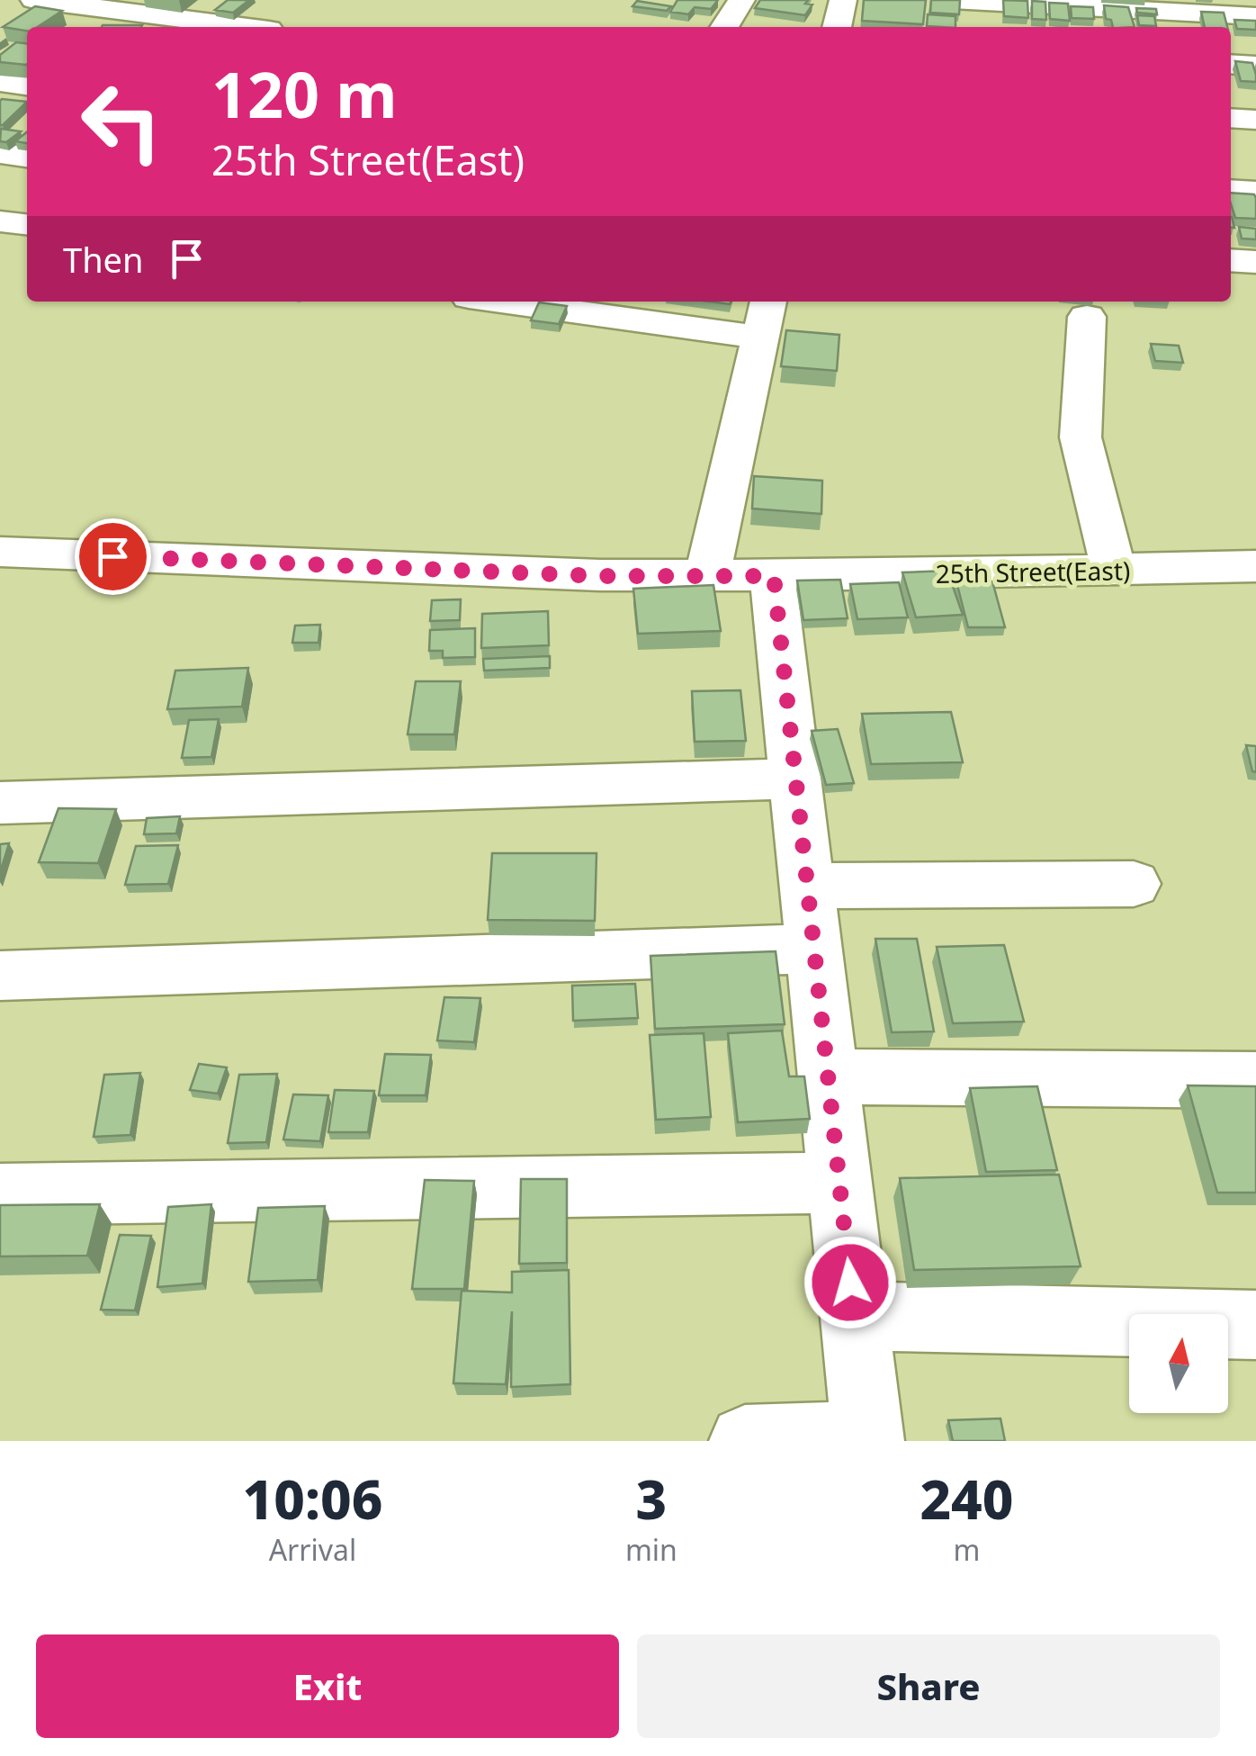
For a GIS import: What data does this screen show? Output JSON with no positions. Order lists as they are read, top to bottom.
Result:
{
  "streets": {
    "street": ["25th Street(East)"]
  },
  "north": "top",
  "page": {
    "turn": ["120 m", "25th Street(East)"],
    "then": "Then",
    "eta": [
      "10:06",
      "Arrival",
      "3",
      "min",
      "240",
      "m"
    ],
    "buttons": ["Exit", "Share"]
  }
}
